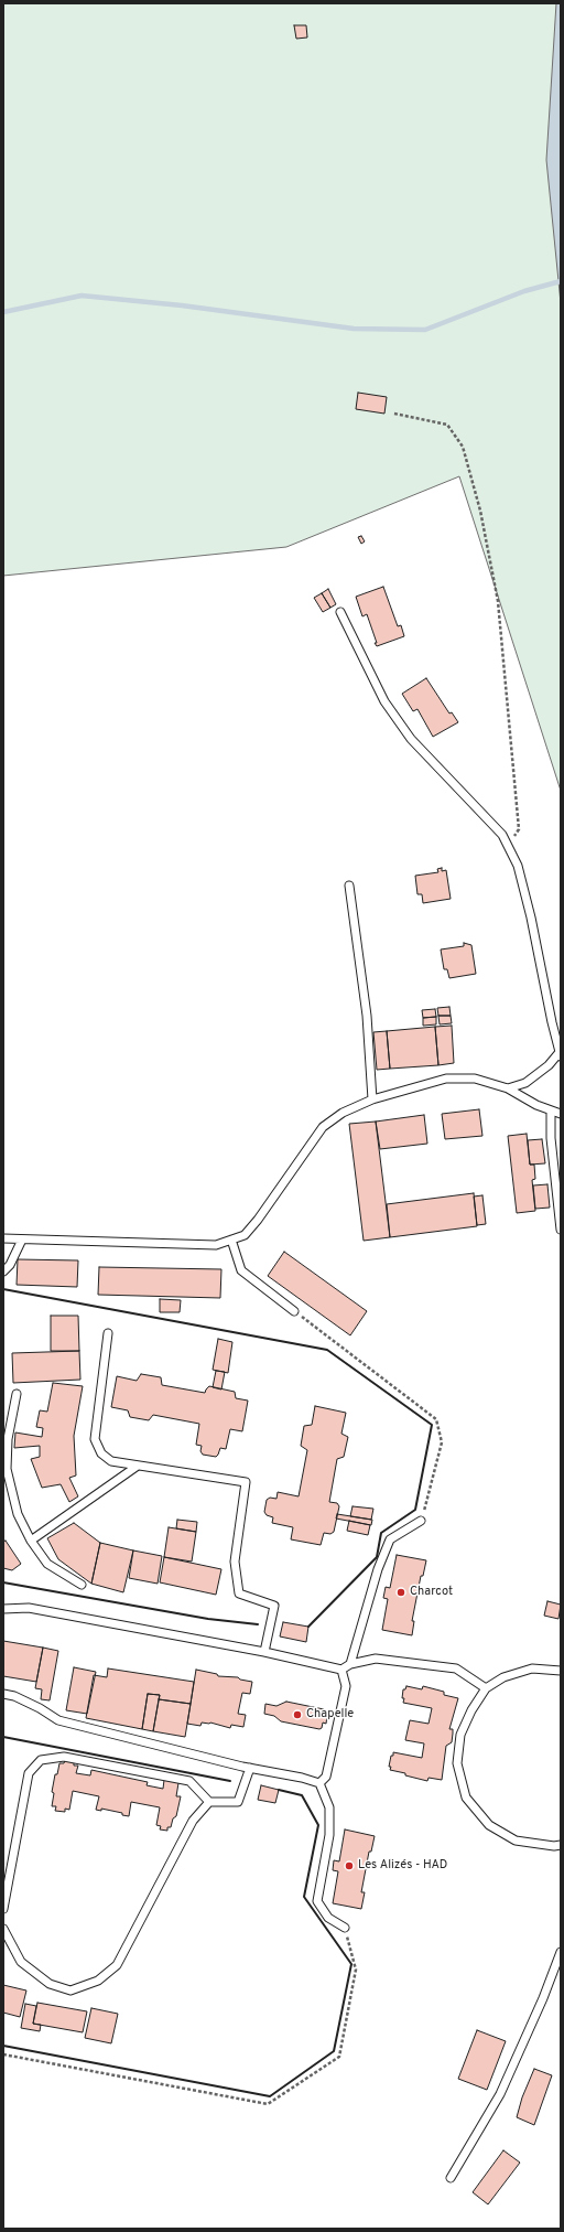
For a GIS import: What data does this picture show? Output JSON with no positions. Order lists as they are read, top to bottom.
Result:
{
  "places": ["Charcot", "Chapelle", "Les Alizés - HAD"]
}
